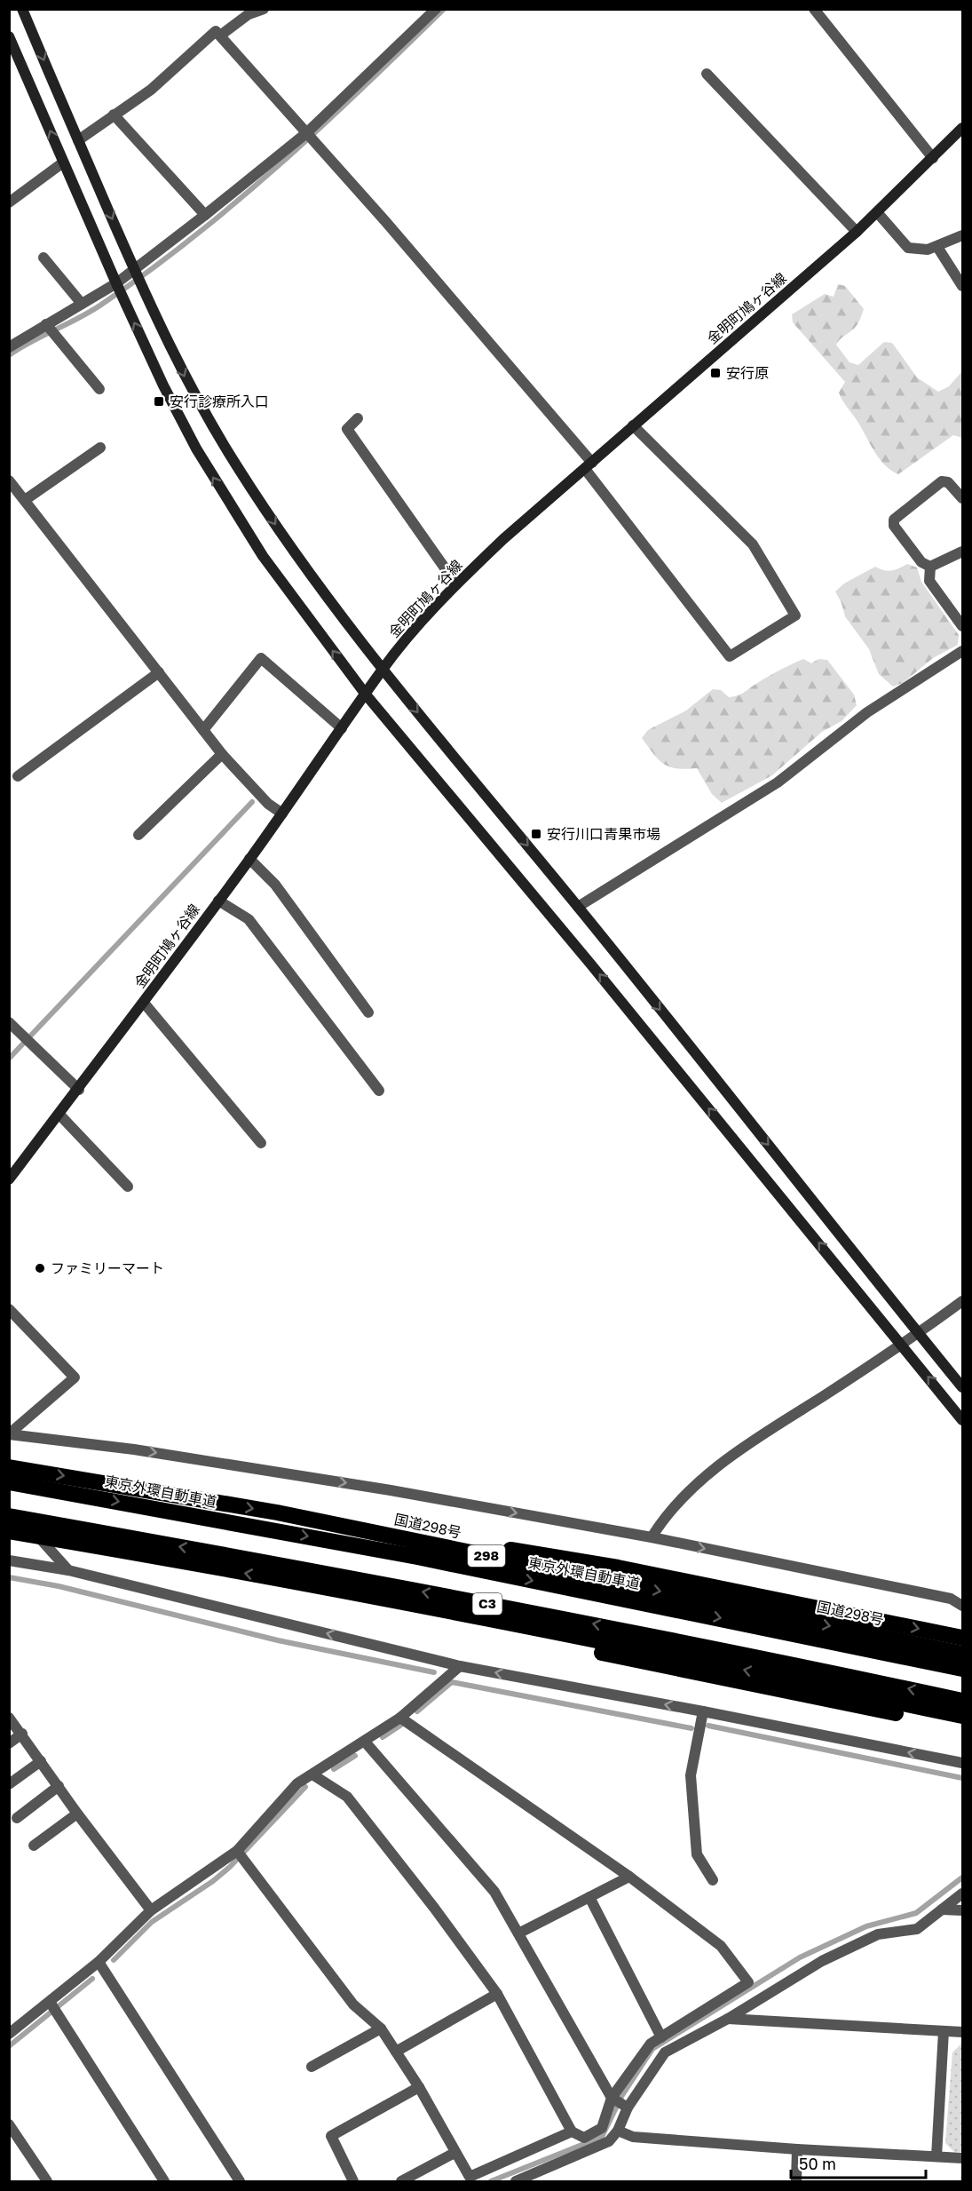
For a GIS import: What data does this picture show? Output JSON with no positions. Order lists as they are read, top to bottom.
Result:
{
  "streets": {
    "highway": [
      "東京外環自動車道",
      "国道298号",
      "298",
      "C3"
    ],
    "street": ["金明町鳩ヶ谷線"]
  },
  "places": {
    "transit": ["安行原", "安行診療所入口", "安行川口青果市場"],
    "other": ["ファミリーマート"]
  },
  "scale_bar": "50 m"
}
